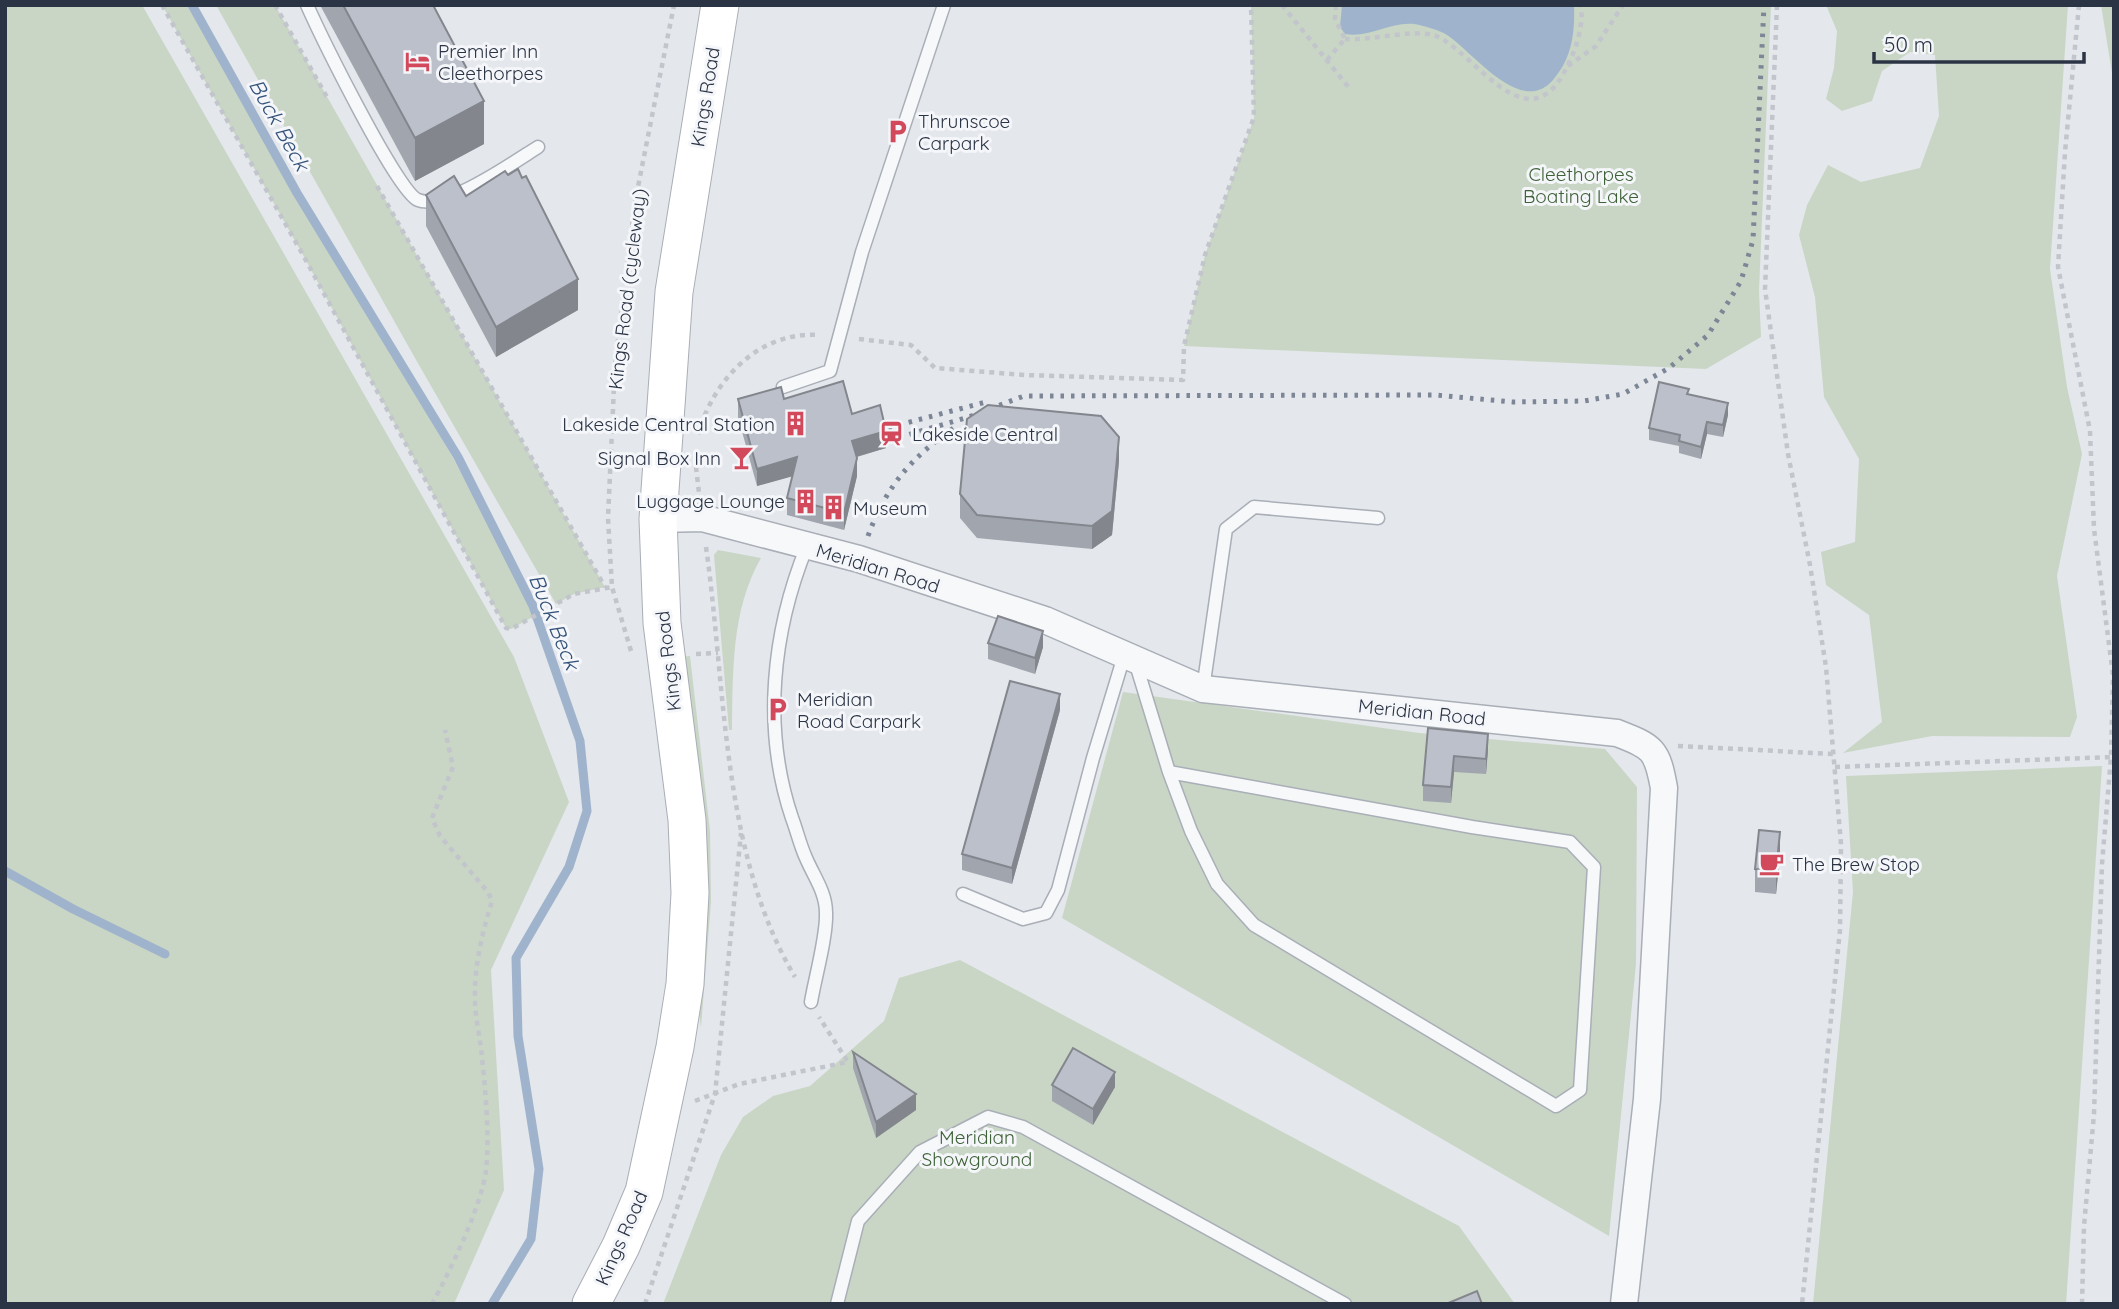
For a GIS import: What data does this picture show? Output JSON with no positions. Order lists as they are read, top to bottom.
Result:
{
  "streets": {
    "street": ["Kings Road", "Meridian Road"],
    "path": ["Kings Road (cycleway)"]
  },
  "crossings": [
    ["Kings Road", "Meridian Road"]
  ],
  "water": ["Buck Beck"],
  "parks": ["Cleethorpes Boating Lake", "Meridian Showground"],
  "places": {
    "hotel": ["Premier Inn Cleethorpes"],
    "parking": ["Thrunscoe Carpark", "Meridian Road Carpark"],
    "building": ["Lakeside Central Station", "Luggage Lounge", "Museum"],
    "station": ["Lakeside Central"],
    "bar": ["Signal Box Inn"],
    "cafe": ["The Brew Stop"]
  },
  "scale_bar": "50 m"
}
